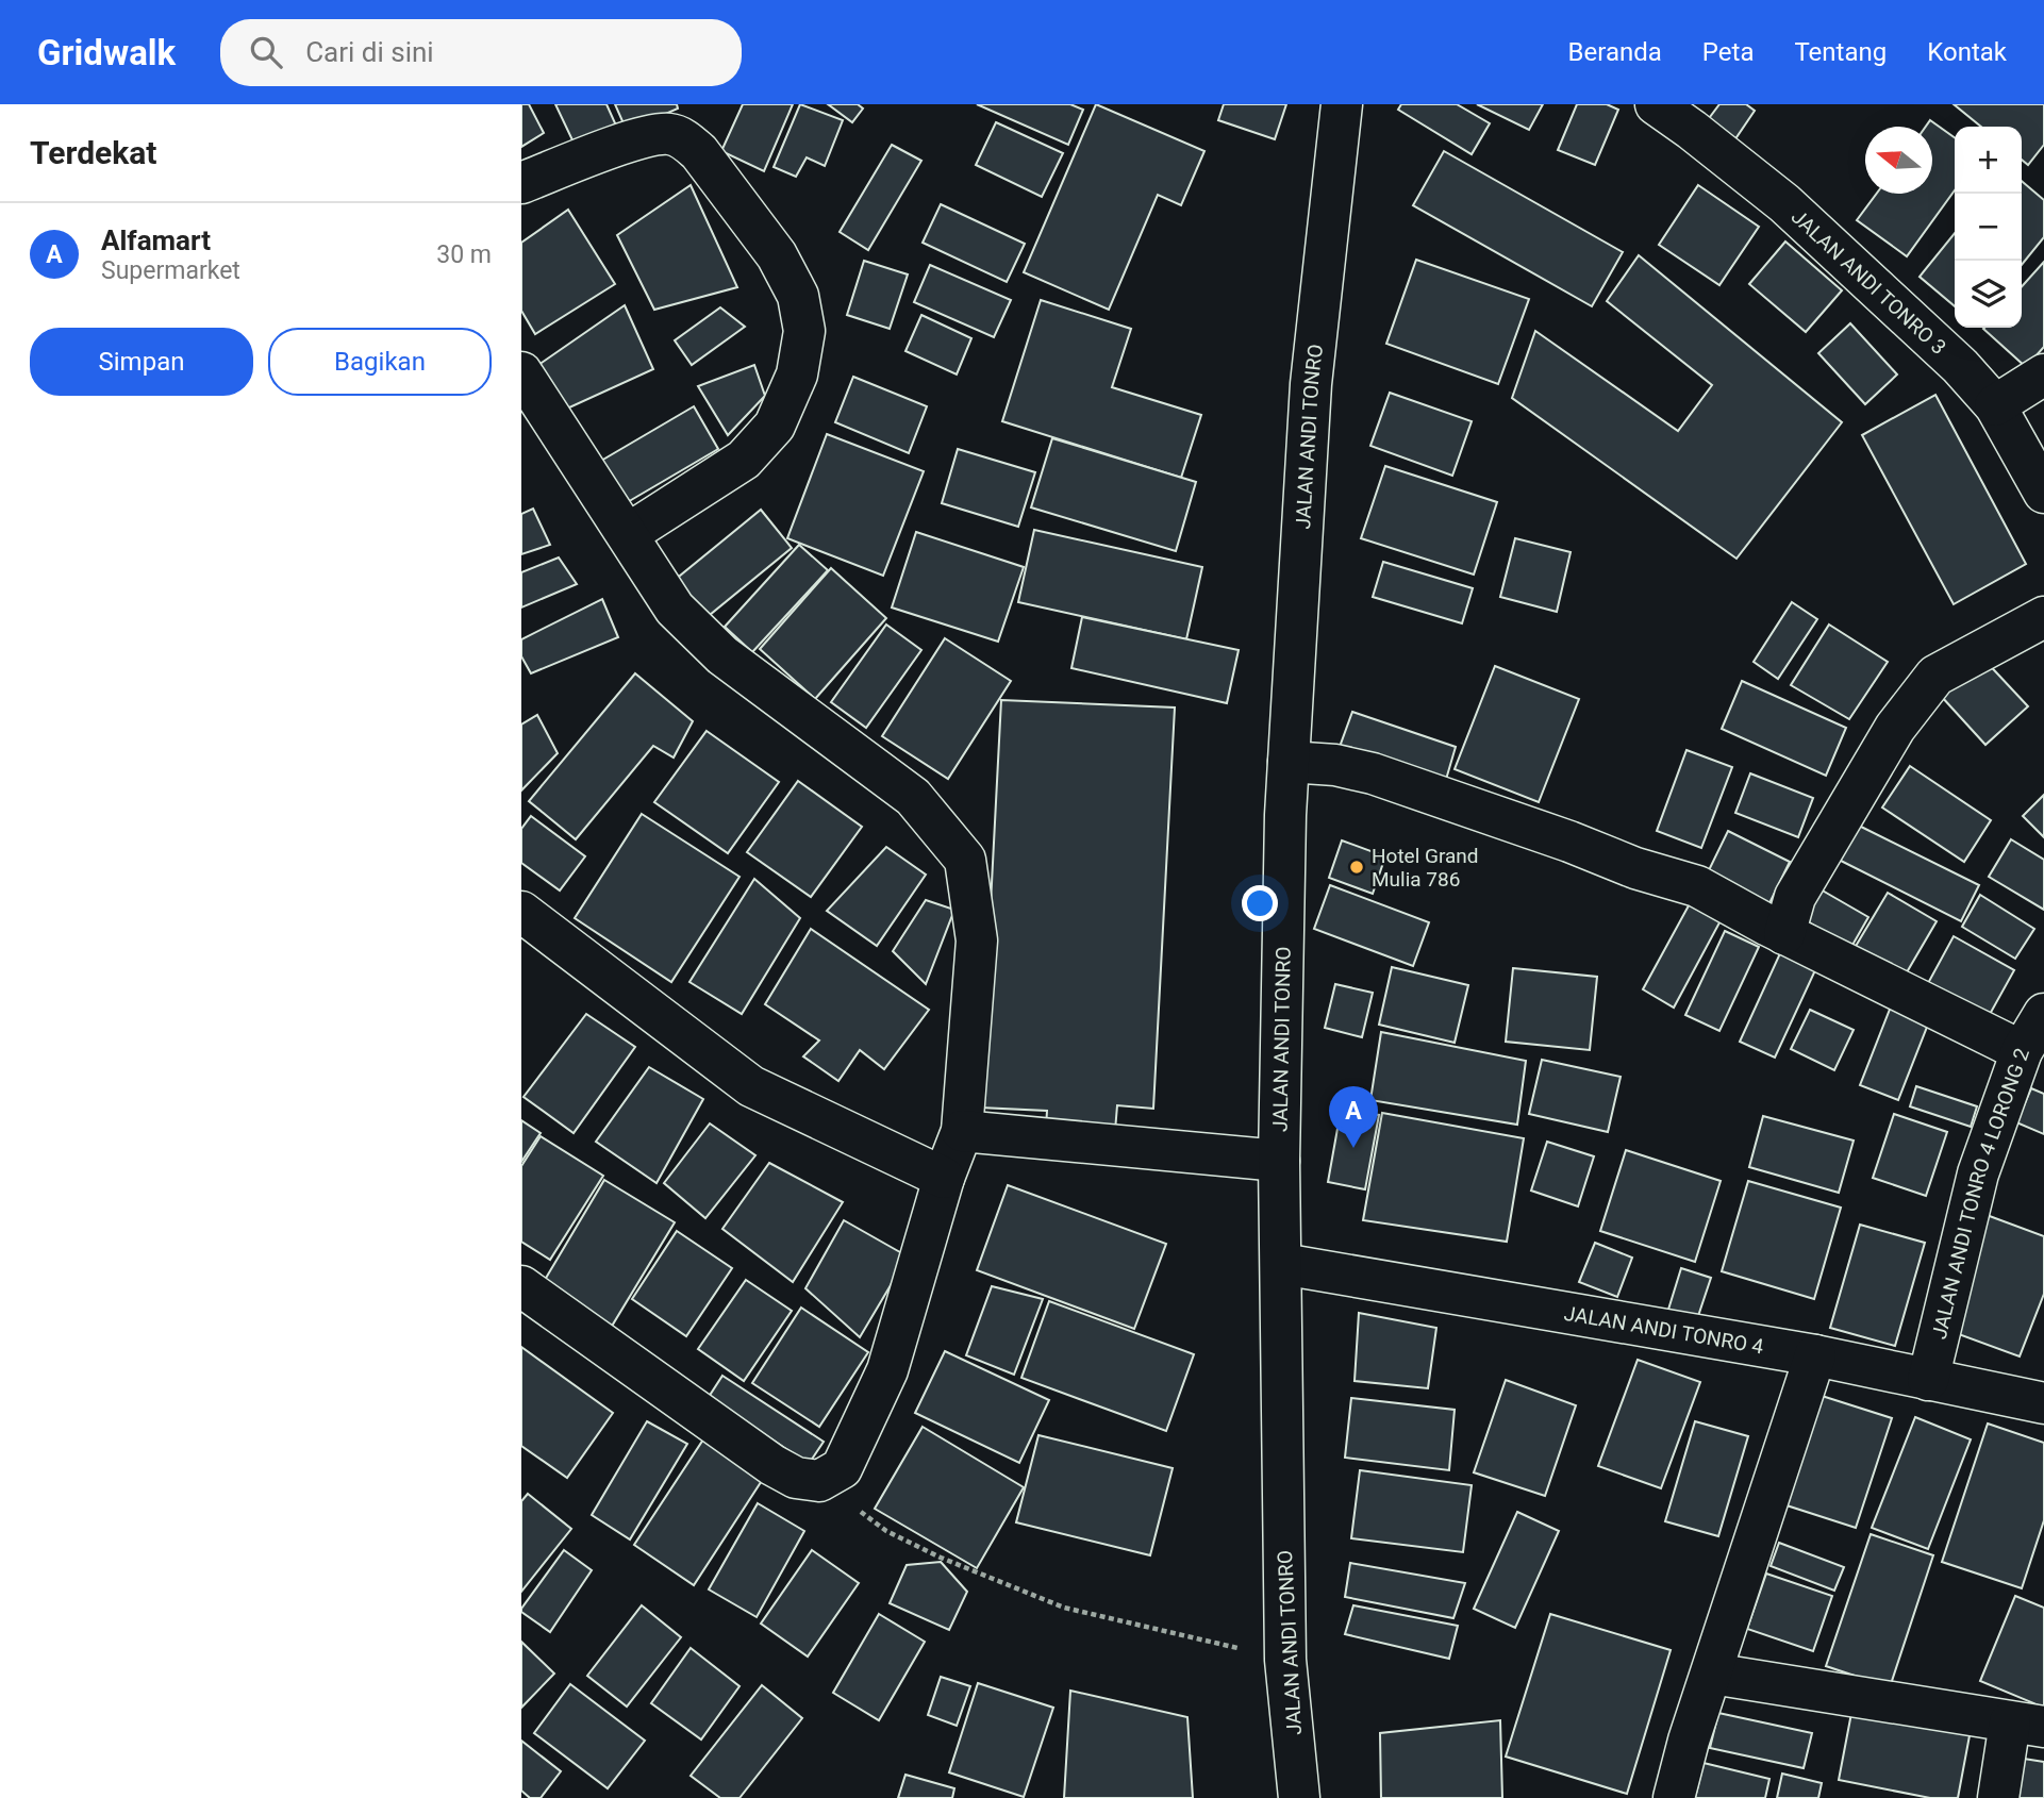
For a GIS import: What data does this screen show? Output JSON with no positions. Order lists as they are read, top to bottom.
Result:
{
  "streets": {
    "street": [
      "JALAN ANDI TONRO 3",
      "JALAN ANDI TONRO",
      "JALAN ANDI TONRO 4 LORONG 2",
      "JALAN ANDI TONRO 4"
    ]
  },
  "crossings": [
    ["JALAN ANDI TONRO", "JALAN ANDI TONRO 4"],
    ["JALAN ANDI TONRO 4 LORONG 2", "JALAN ANDI TONRO 4"]
  ],
  "places": ["Hotel Grand Mulia 786"],
  "north": "left",
  "page": {
    "header": "Gridwalk",
    "search": "Cari di sini",
    "nav": [
      "Beranda",
      "Peta",
      "Tentang",
      "Kontak"
    ],
    "heading": "Terdekat",
    "map_buttons": ["+", "−"],
    "list": [
      {
        "mark": "A",
        "name": "Alfamart",
        "note": "Supermarket",
        "value": "30 m"
      }
    ],
    "buttons": ["Simpan", "Bagikan"],
    "pins": "A"
  }
}
